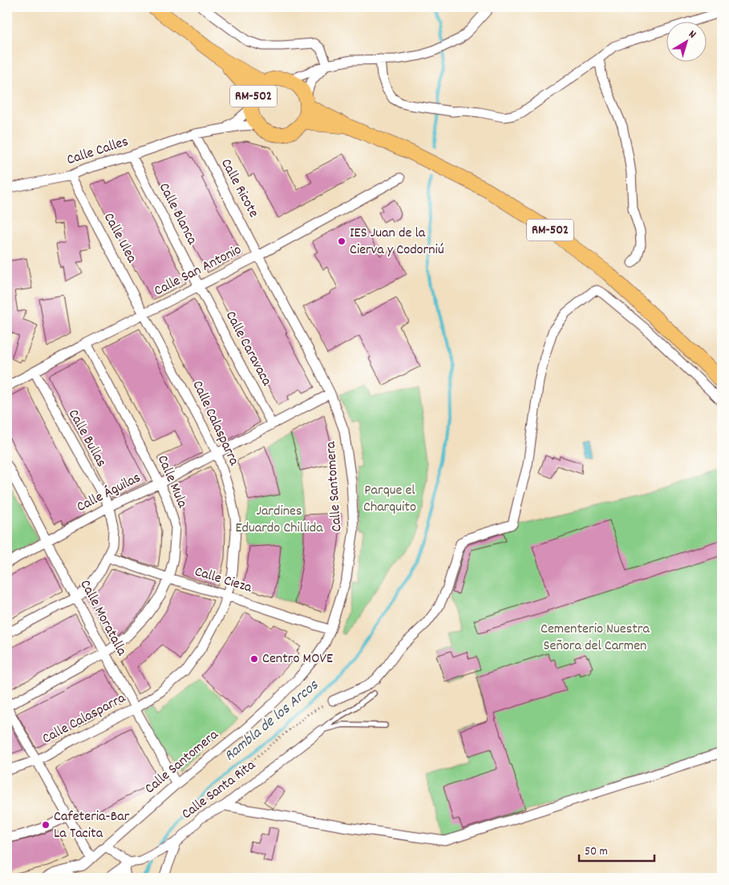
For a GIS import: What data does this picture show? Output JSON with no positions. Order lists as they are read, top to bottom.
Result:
{
  "streets": {
    "main road": ["RM-502"],
    "street": [
      "Calle Calles",
      "Calle Ricote",
      "Calle Blanca",
      "Calle Ulea",
      "Calle San Antonio",
      "Calle Caravaca",
      "Calle Calasparra",
      "Calle Bullas",
      "Calle Mula",
      "Calle Santomera",
      "Calle Águilas",
      "Calle Cieza",
      "Calle Moratalla",
      "Calle Santa Rita"
    ]
  },
  "crossings": [
    ["RM-502", "Calle Calles"],
    ["Calle Calles", "Calle Ricote"],
    ["Calle Calles", "Calle Blanca"],
    ["Calle Calles", "Calle Ulea"],
    ["Calle Ricote", "Calle San Antonio"],
    ["Calle Ricote", "Calle Santomera"],
    ["Calle Blanca", "Calle San Antonio"],
    ["Calle Blanca", "Calle Caravaca"],
    ["Calle Ulea", "Calle San Antonio"],
    ["Calle Ulea", "Calle Calasparra"],
    ["Calle San Antonio", "Calle Caravaca"],
    ["Calle San Antonio", "Calle Calasparra"],
    ["Calle San Antonio", "Calle Bullas"],
    ["Calle San Antonio", "Calle Mula"],
    ["Calle San Antonio", "Calle Santomera"],
    ["Calle Caravaca", "Calle Águilas"],
    ["Calle Calasparra", "Calle Águilas"],
    ["Calle Calasparra", "Calle Cieza"],
    ["Calle Calasparra", "Calle Moratalla"],
    ["Calle Bullas", "Calle Águilas"],
    ["Calle Bullas", "Calle Cieza"],
    ["Calle Bullas", "Calle Moratalla"],
    ["Calle Mula", "Calle Águilas"],
    ["Calle Mula", "Calle Cieza"],
    ["Calle Mula", "Calle Moratalla"],
    ["Calle Santomera", "Calle Águilas"],
    ["Calle Santomera", "Calle Cieza"],
    ["Calle Santomera", "Calle Moratalla"],
    ["Calle Águilas", "Calle Moratalla"]
  ],
  "water": ["Rambla de los Arcos"],
  "parks": ["Parque el Charquito", "Jardines Eduardo Chillida", "Cementerio Nuestra Señora del Carmen"],
  "places": ["IES Juan de la Cierva y Codorniú", "Centro MOVE", "Cafeteria-Bar La Tacita"],
  "scale_bar": "50 m",
  "north": "top right"
}
